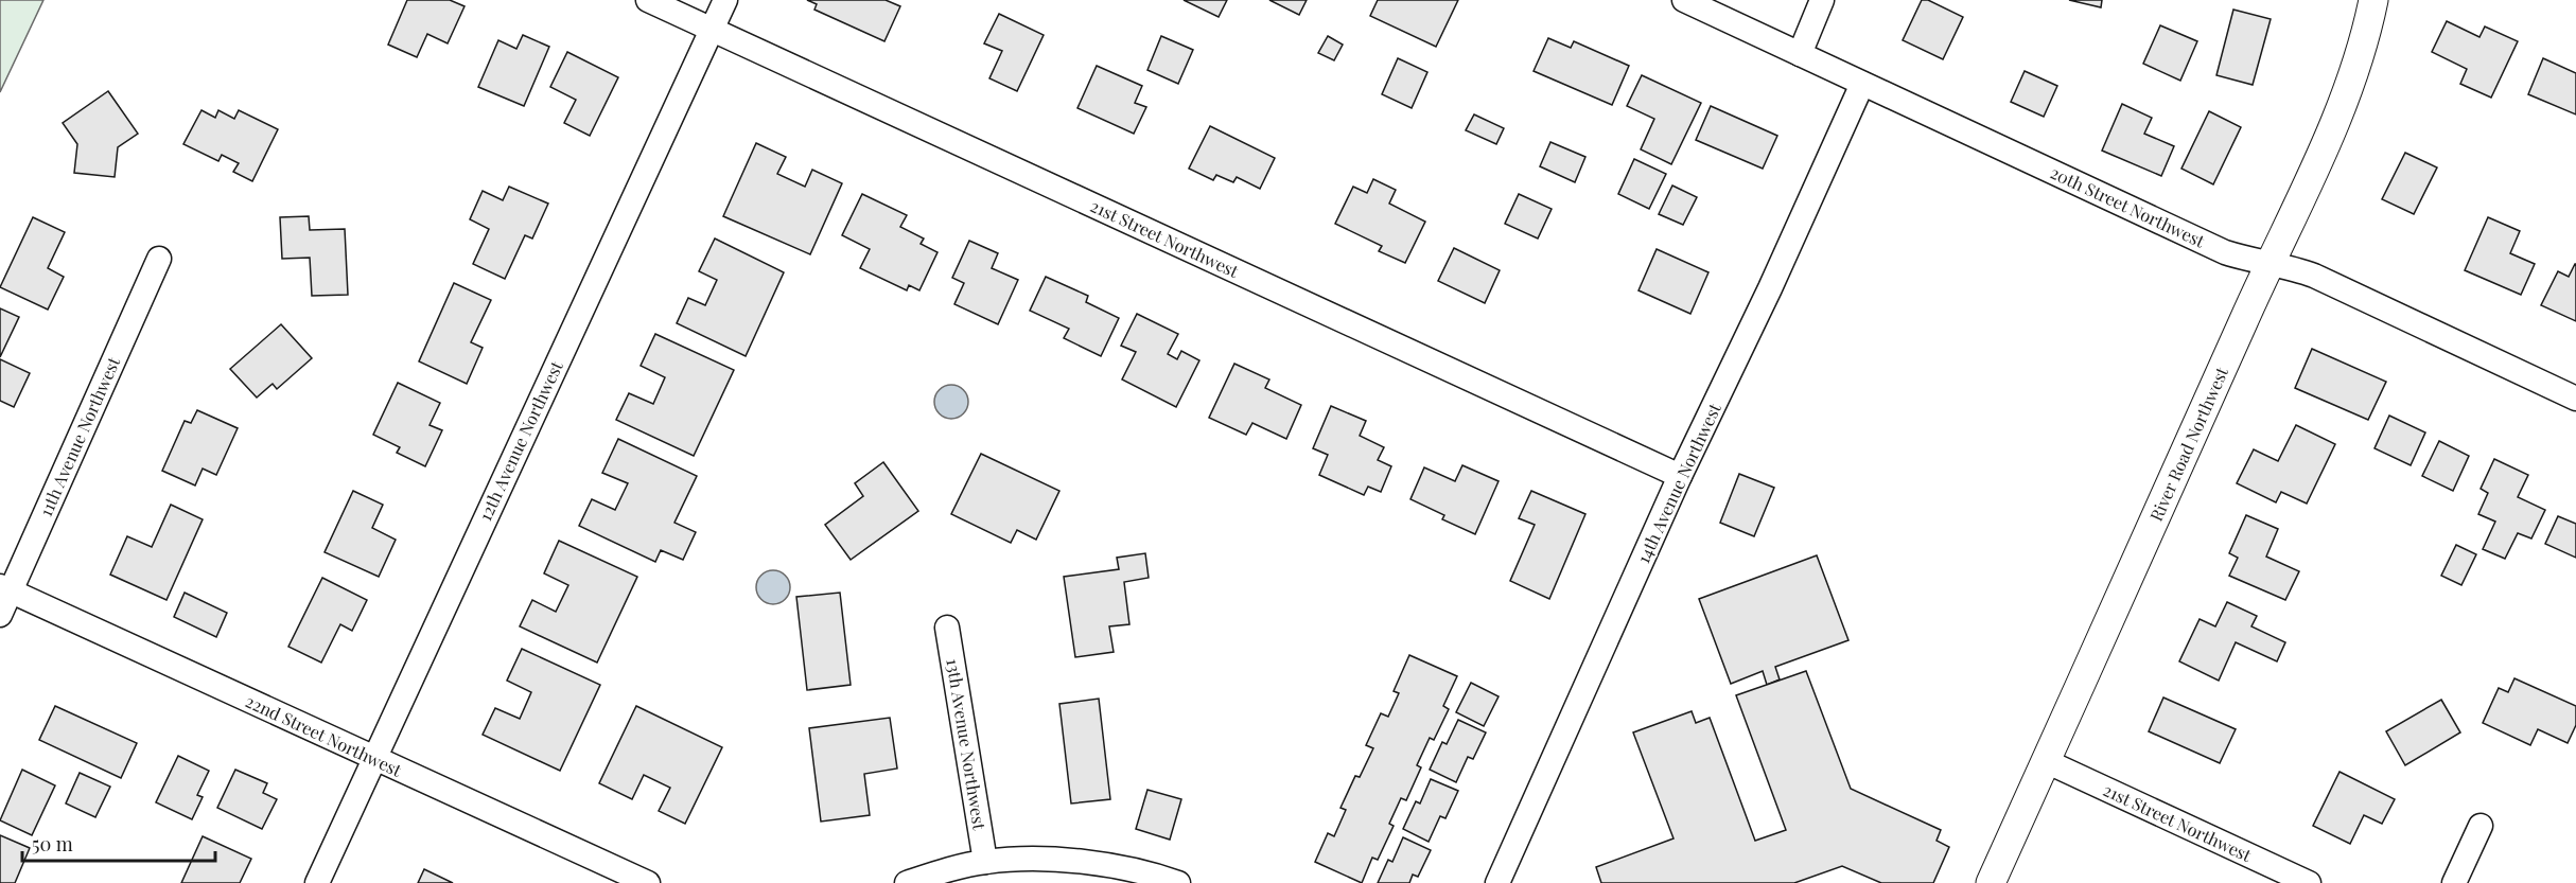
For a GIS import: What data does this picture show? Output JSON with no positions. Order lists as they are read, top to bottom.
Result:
{
  "streets": {
    "street": [
      "20th Street Northwest",
      "21st Street Northwest",
      "11th Avenue Northwest",
      "12th Avenue Northwest",
      "River Road Northwest",
      "14th Avenue Northwest",
      "22nd Street Northwest",
      "13th Avenue Northwest"
    ]
  },
  "crossings": [
    ["20th Street Northwest", "River Road Northwest"],
    ["20th Street Northwest", "14th Avenue Northwest"],
    ["21st Street Northwest", "12th Avenue Northwest"],
    ["21st Street Northwest", "River Road Northwest"],
    ["21st Street Northwest", "14th Avenue Northwest"],
    ["11th Avenue Northwest", "22nd Street Northwest"],
    ["12th Avenue Northwest", "22nd Street Northwest"]
  ],
  "scale_bar": "50 m"
}
